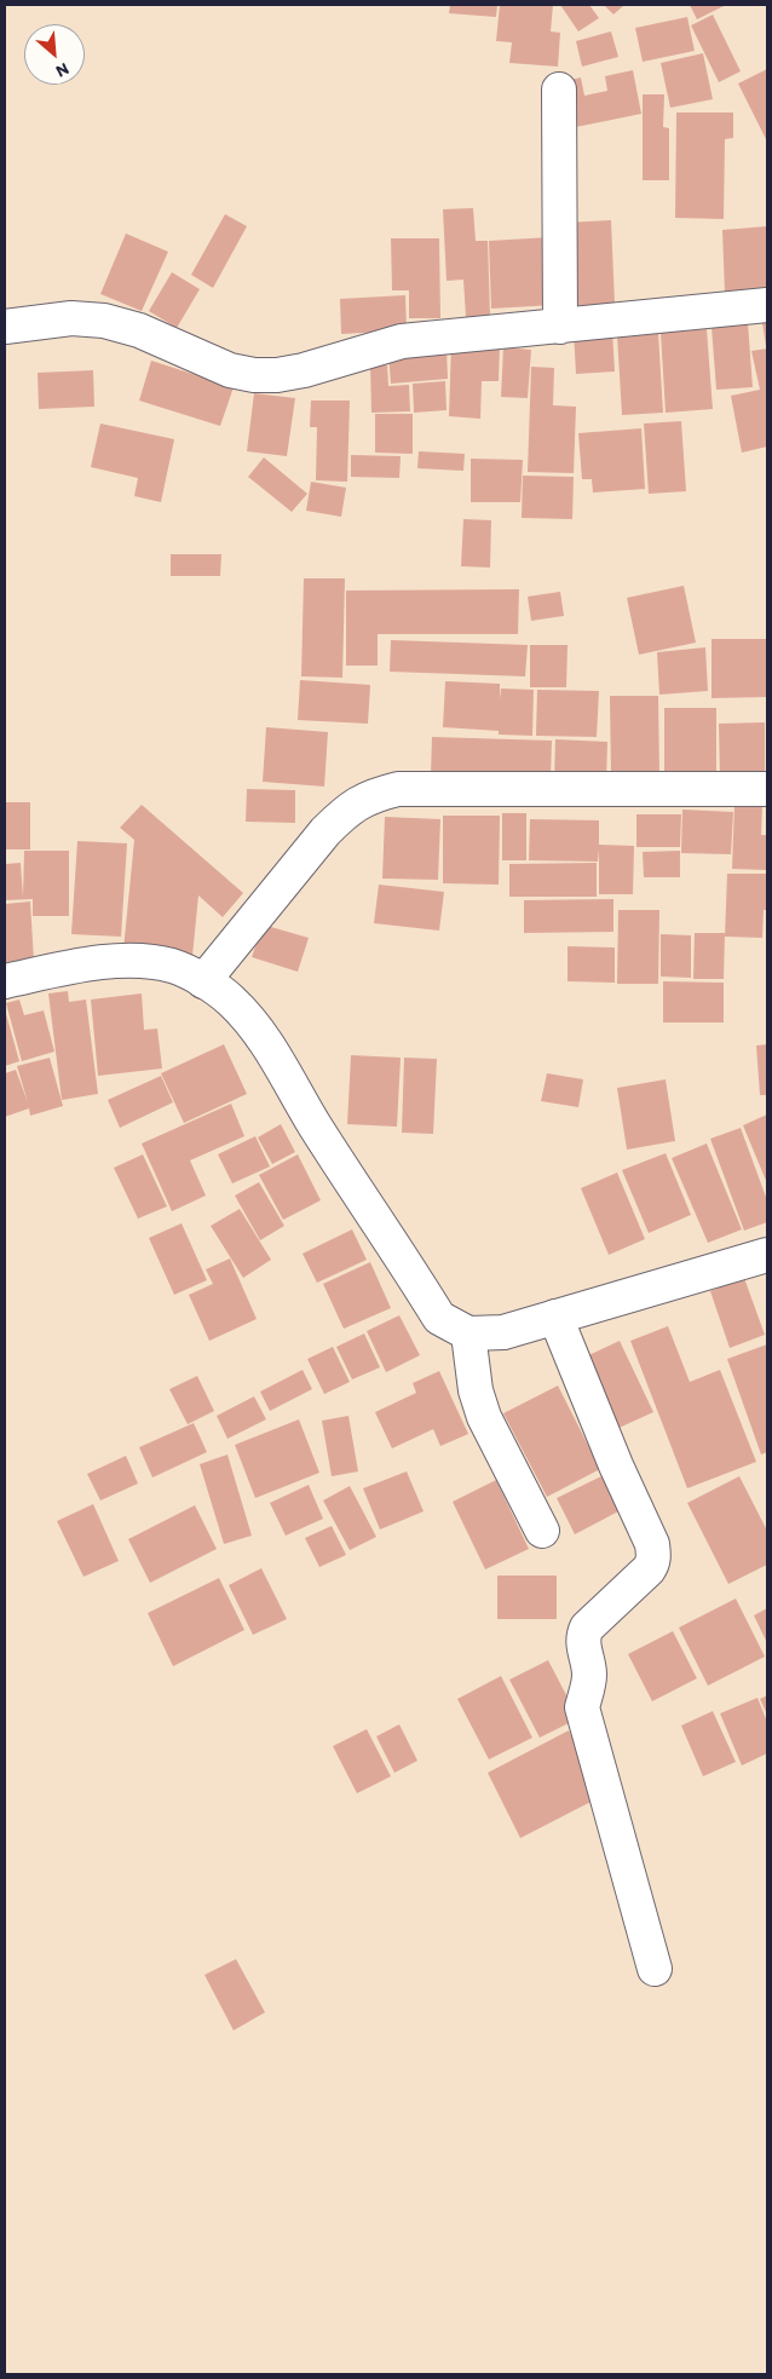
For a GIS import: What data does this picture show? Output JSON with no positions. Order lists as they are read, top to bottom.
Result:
{
  "north": "bottom right"
}
